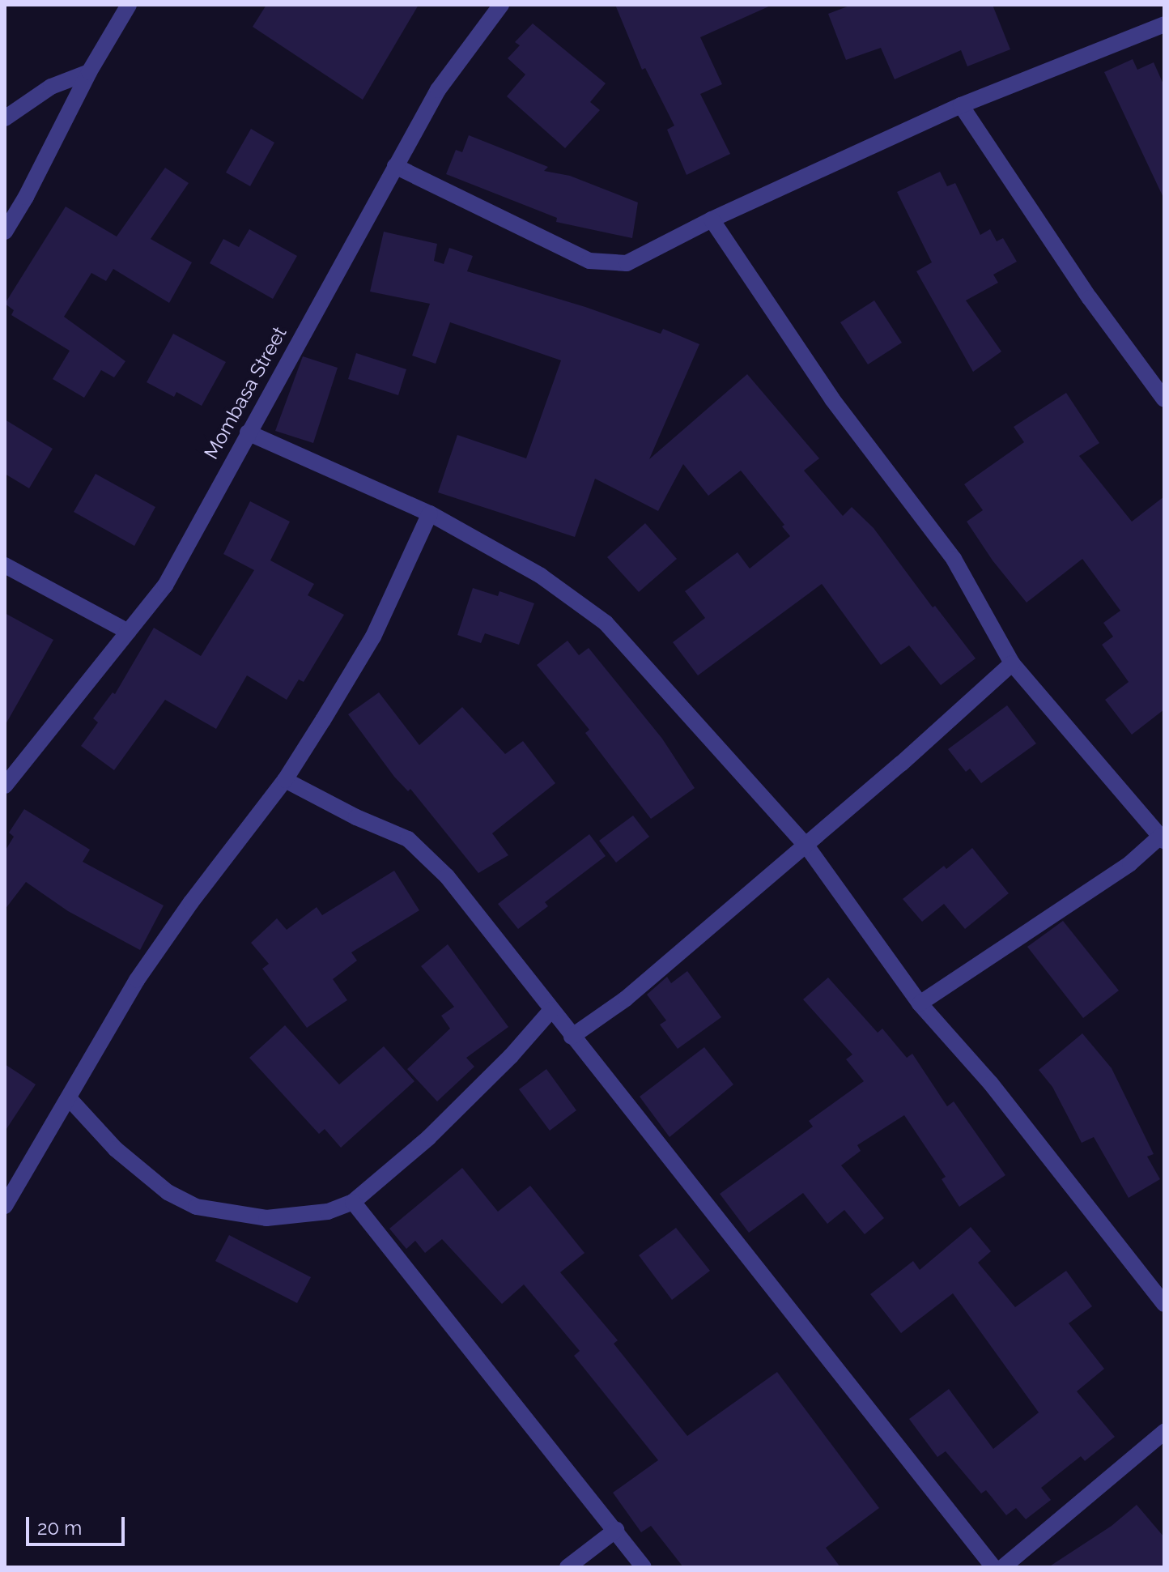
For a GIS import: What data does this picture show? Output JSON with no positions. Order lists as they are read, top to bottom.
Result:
{
  "streets": {
    "street": ["Mombasa Street"]
  },
  "scale_bar": "20 m"
}
